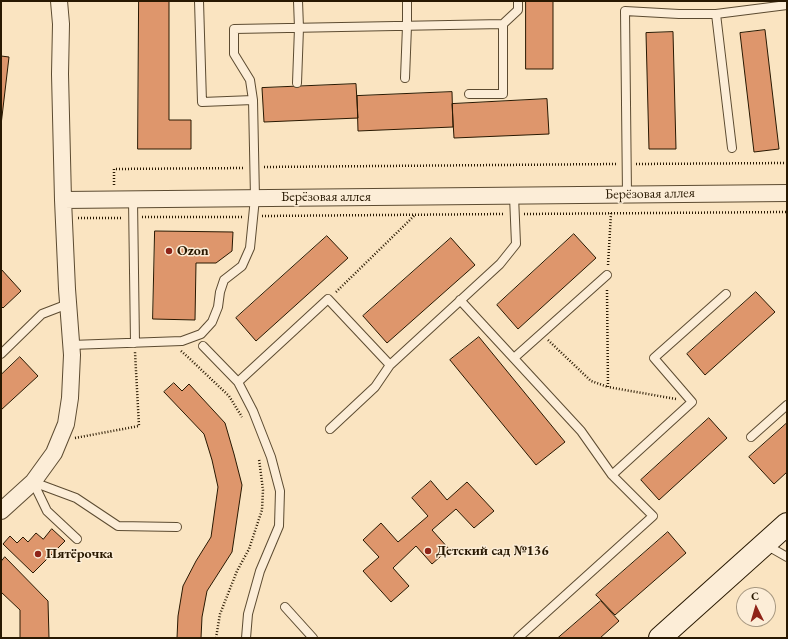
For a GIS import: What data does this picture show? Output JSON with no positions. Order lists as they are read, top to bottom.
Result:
{
  "streets": {
    "street": ["Берёзовая аллея"]
  },
  "places": ["Ozon", "Детский сад №136", "Пятёрочка"],
  "north": "top"
}
